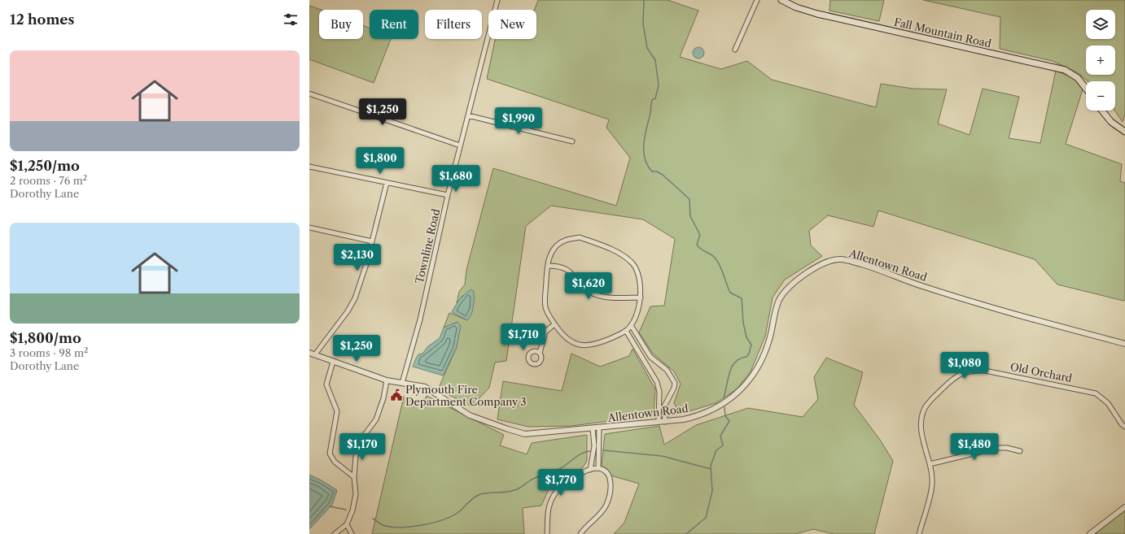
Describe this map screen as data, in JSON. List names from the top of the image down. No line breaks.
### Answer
{"streets":{"main road":["Fall Mountain Road"],"street":["Townline Road","Allentown Road","Old Orchard"]},"crossings":[["Townline Road","Allentown Road"]],"places":{"public building":["Plymouth Fire Department Company 3"]},"page":{"heading":"12 homes","map_buttons":["+","−"],"chip":["Buy","Rent","Filters","New"],"list":[{"name":"$1,250/mo","note":"2 rooms · 76 m² · Dorothy Lane"},{"name":"$1,800/mo","note":"3 rooms · 98 m² · Dorothy Lane"}],"price":["$1,250","$1,990","$1,800","$1,680","$2,130","$1,620","$1,710","$1,250","$1,080","$1,170","$1,480","$1,770"]}}
